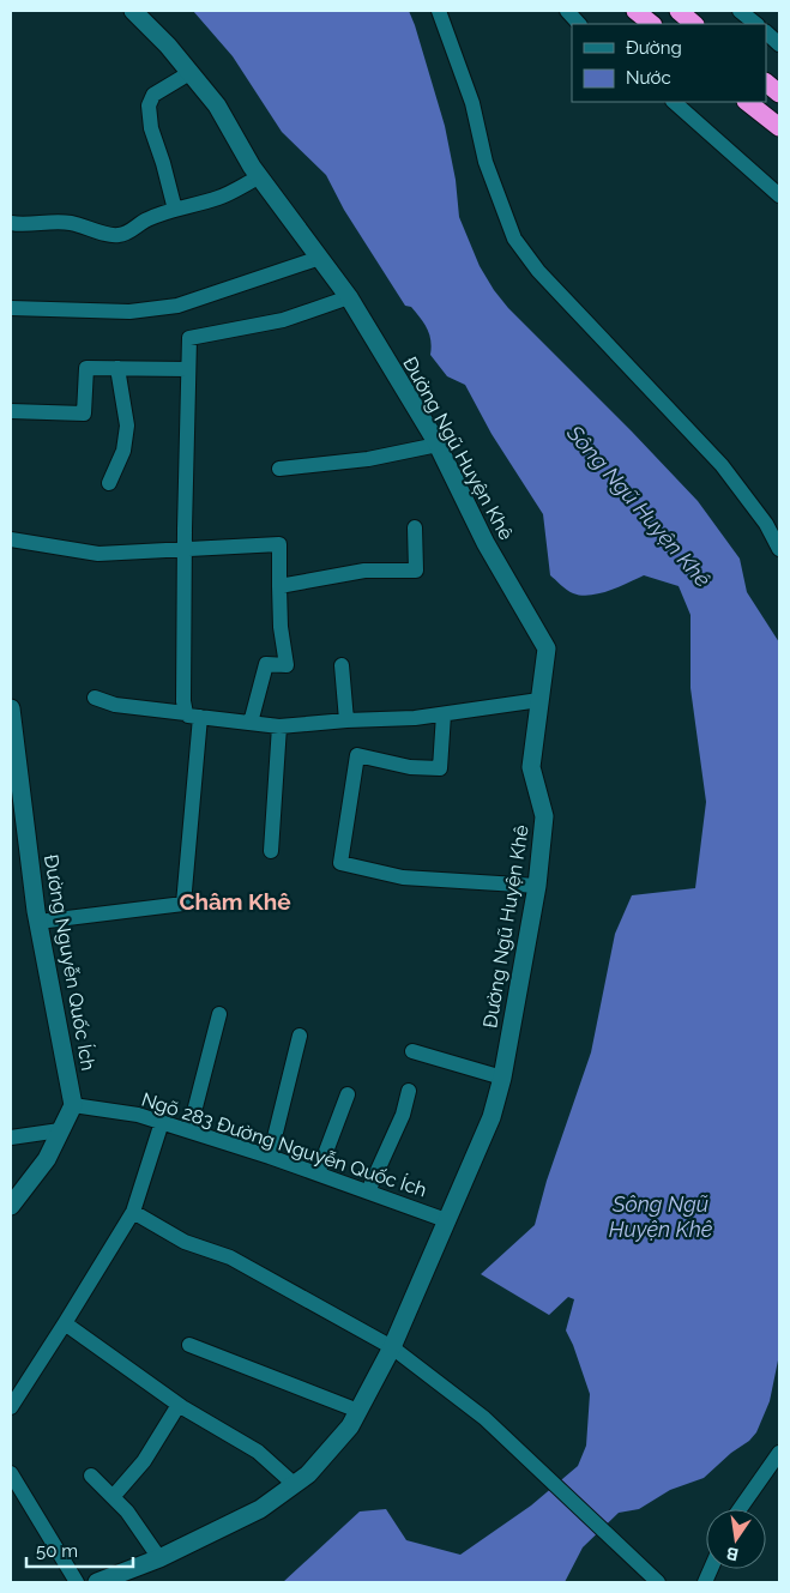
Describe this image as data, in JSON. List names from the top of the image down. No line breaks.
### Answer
{"streets":{"street":["Đường Ngũ Huyện Khê","Đường Nguyễn Quốc Ích","Ngõ 283 Đường Nguyễn Quốc Ích"]},"crossings":[["Đường Ngũ Huyện Khê","Ngõ 283 Đường Nguyễn Quốc Ích"],["Đường Nguyễn Quốc Ích","Ngõ 283 Đường Nguyễn Quốc Ích"]],"districts":["Châm Khê"],"water":["Sông Ngũ Huyện Khê"],"legend":["Đường","Nước"],"scale_bar":"50 m","north":"bottom"}
